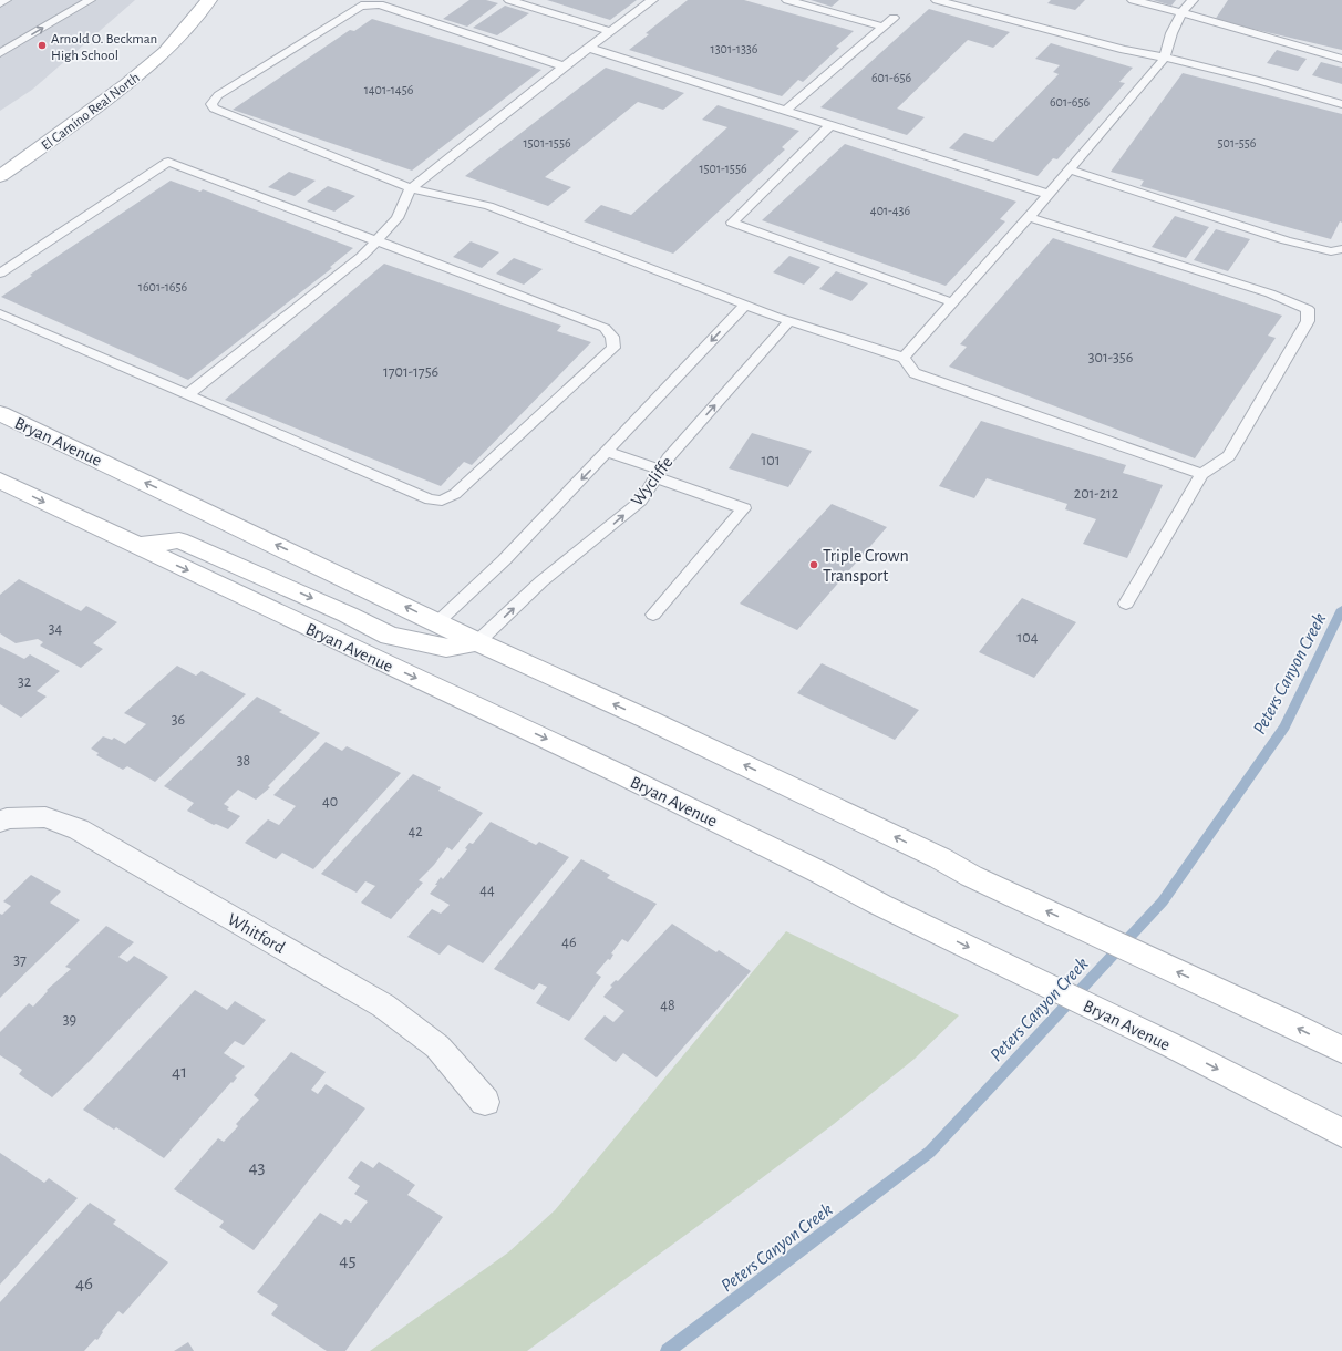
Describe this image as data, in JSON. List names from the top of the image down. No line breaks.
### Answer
{"streets":{"main road":["El Camino Real North","Bryan Avenue"],"street":["Whitford"],"lane":["Wycliffe"]},"crossings":[["Bryan Avenue","Wycliffe"]],"water":["Peters Canyon Creek"],"places":["Arnold O. Beckman High School","Triple Crown Transport"],"house_numbers":["1301-1336","601-656","1401-1456","601-656","1501-1556","501-556","1501-1556","401-436","1601-1656","301-356","1701-1756","101","201-212","34","104","32","36","38","40","42","44","46","37","48","39","41","43","45","46"]}
